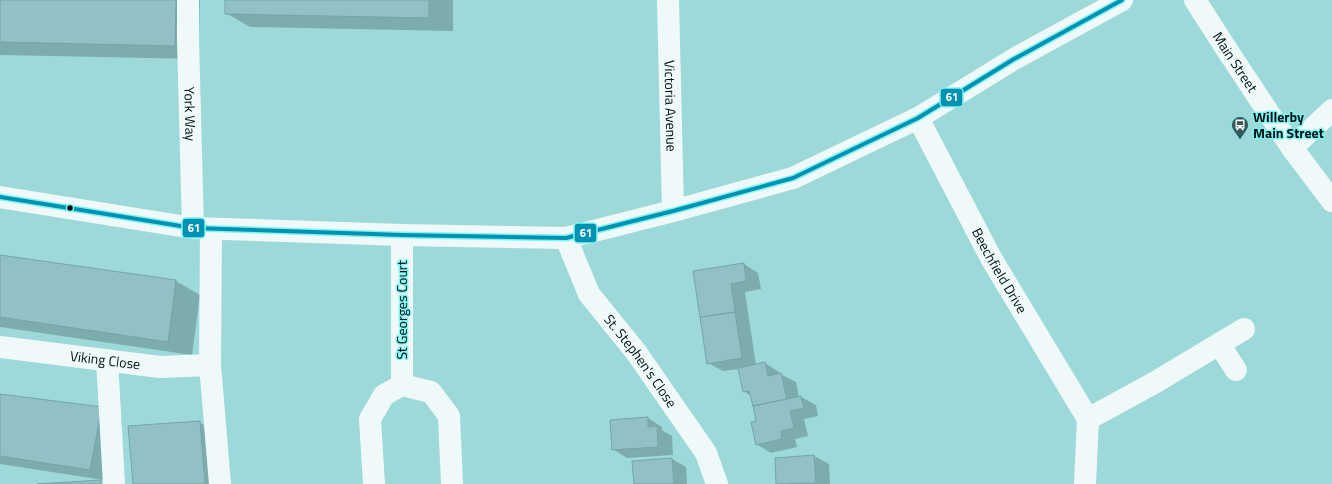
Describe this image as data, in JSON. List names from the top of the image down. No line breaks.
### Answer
{"streets":{"street":["Main Street","Victoria Avenue","York Way","Beechfield Drive","St Georges Court","Viking Close","St. Stephen's Close"]},"places":{"bus stop":["Willerby Main Street"]},"lines":["transit line 61"]}
